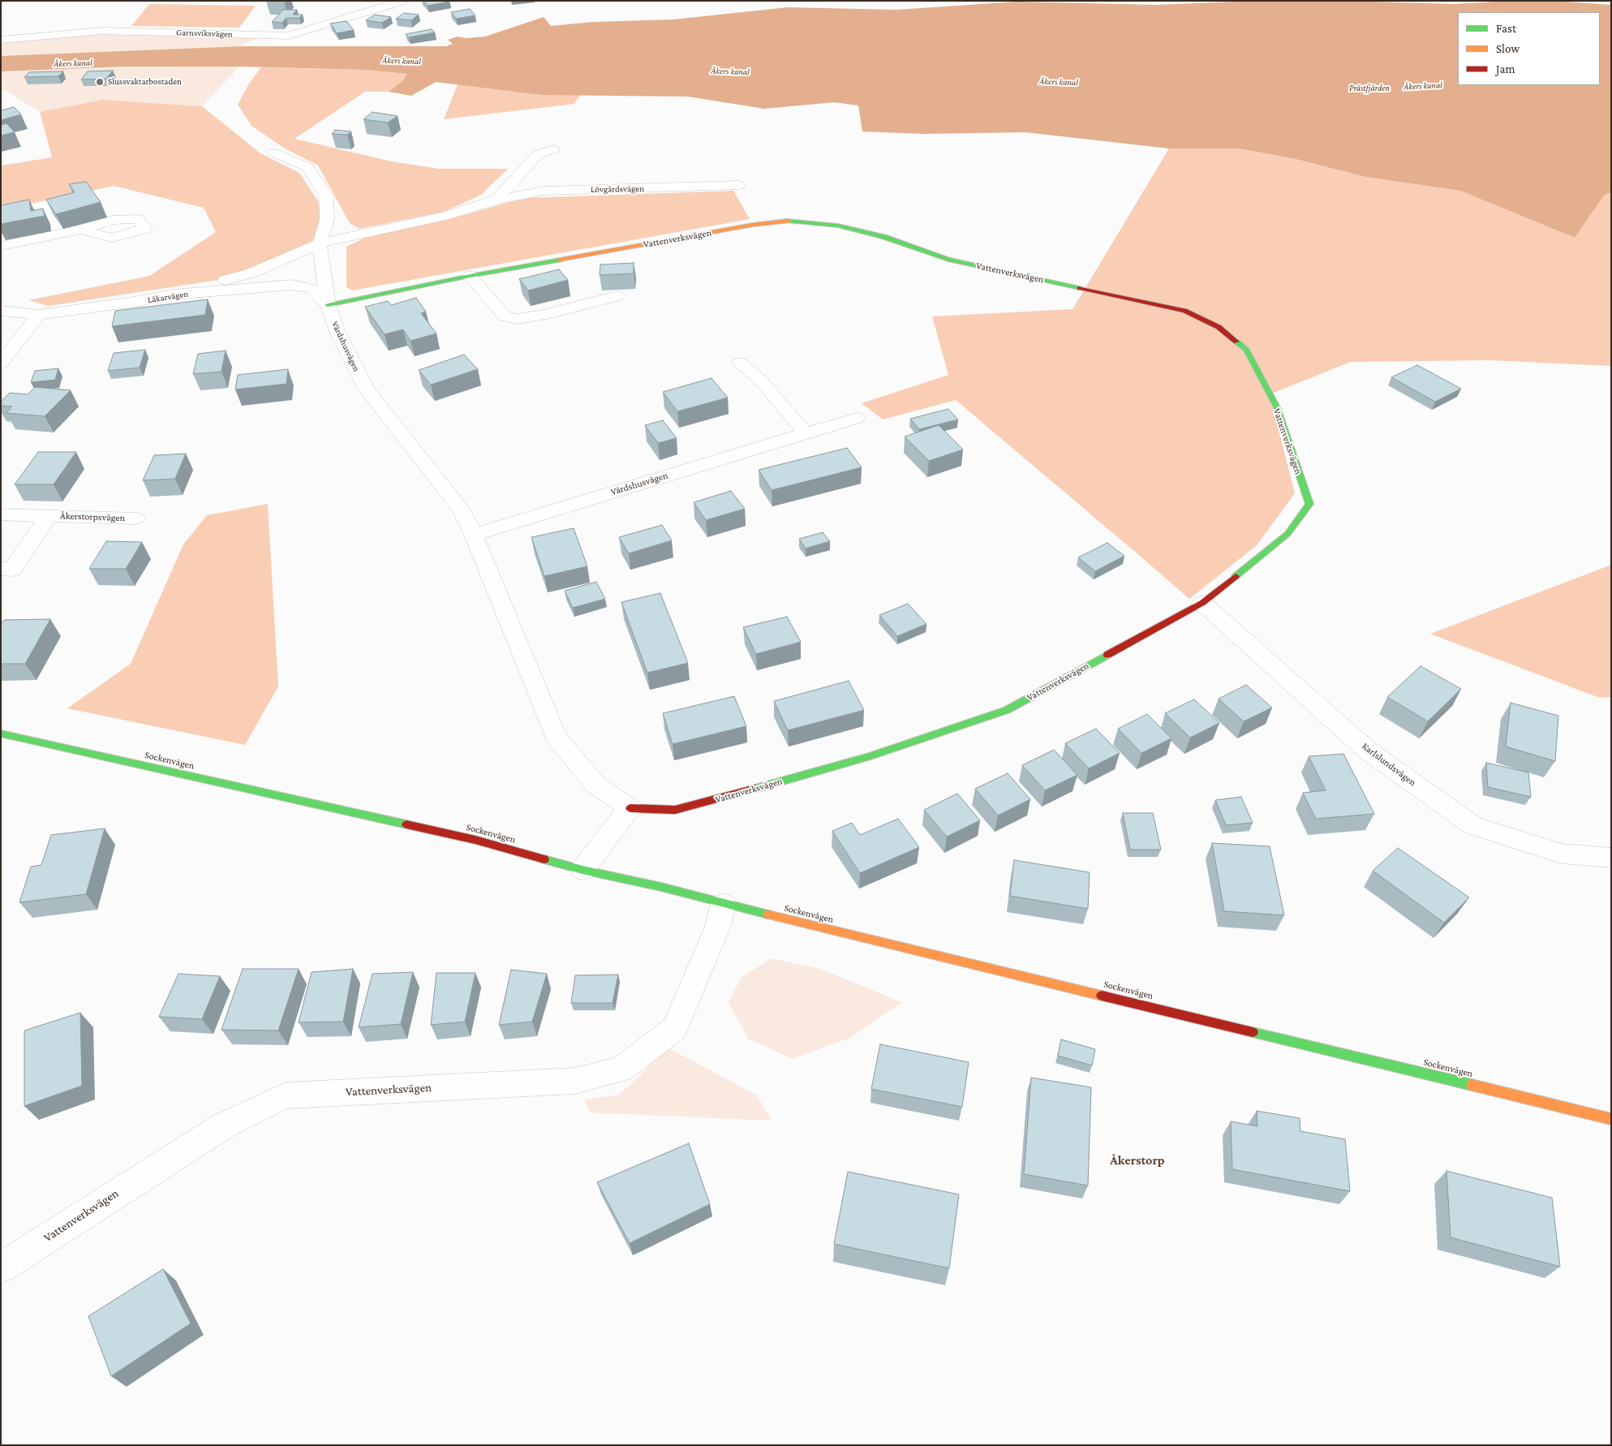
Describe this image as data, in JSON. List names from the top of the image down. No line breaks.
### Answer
{"streets":{"street":["Garnsviksvägen","Lövgårdsvägen","Vattenverksvägen","Läkarvägen","Värdshusvägen","Åkerstorpsvägen","Sockenvägen","Karlslundsvägen"]},"crossings":[["Lövgårdsvägen","Värdshusvägen"],["Vattenverksvägen","Läkarvägen"],["Vattenverksvägen","Värdshusvägen"],["Vattenverksvägen","Sockenvägen"],["Vattenverksvägen","Karlslundsvägen"],["Läkarvägen","Värdshusvägen"]],"districts":["Åkerstorp"],"water":["Åkers kanal","Prästfjärden"],"places":["Slussvaktarbostaden"],"legend":["Fast","Slow","Jam"]}
